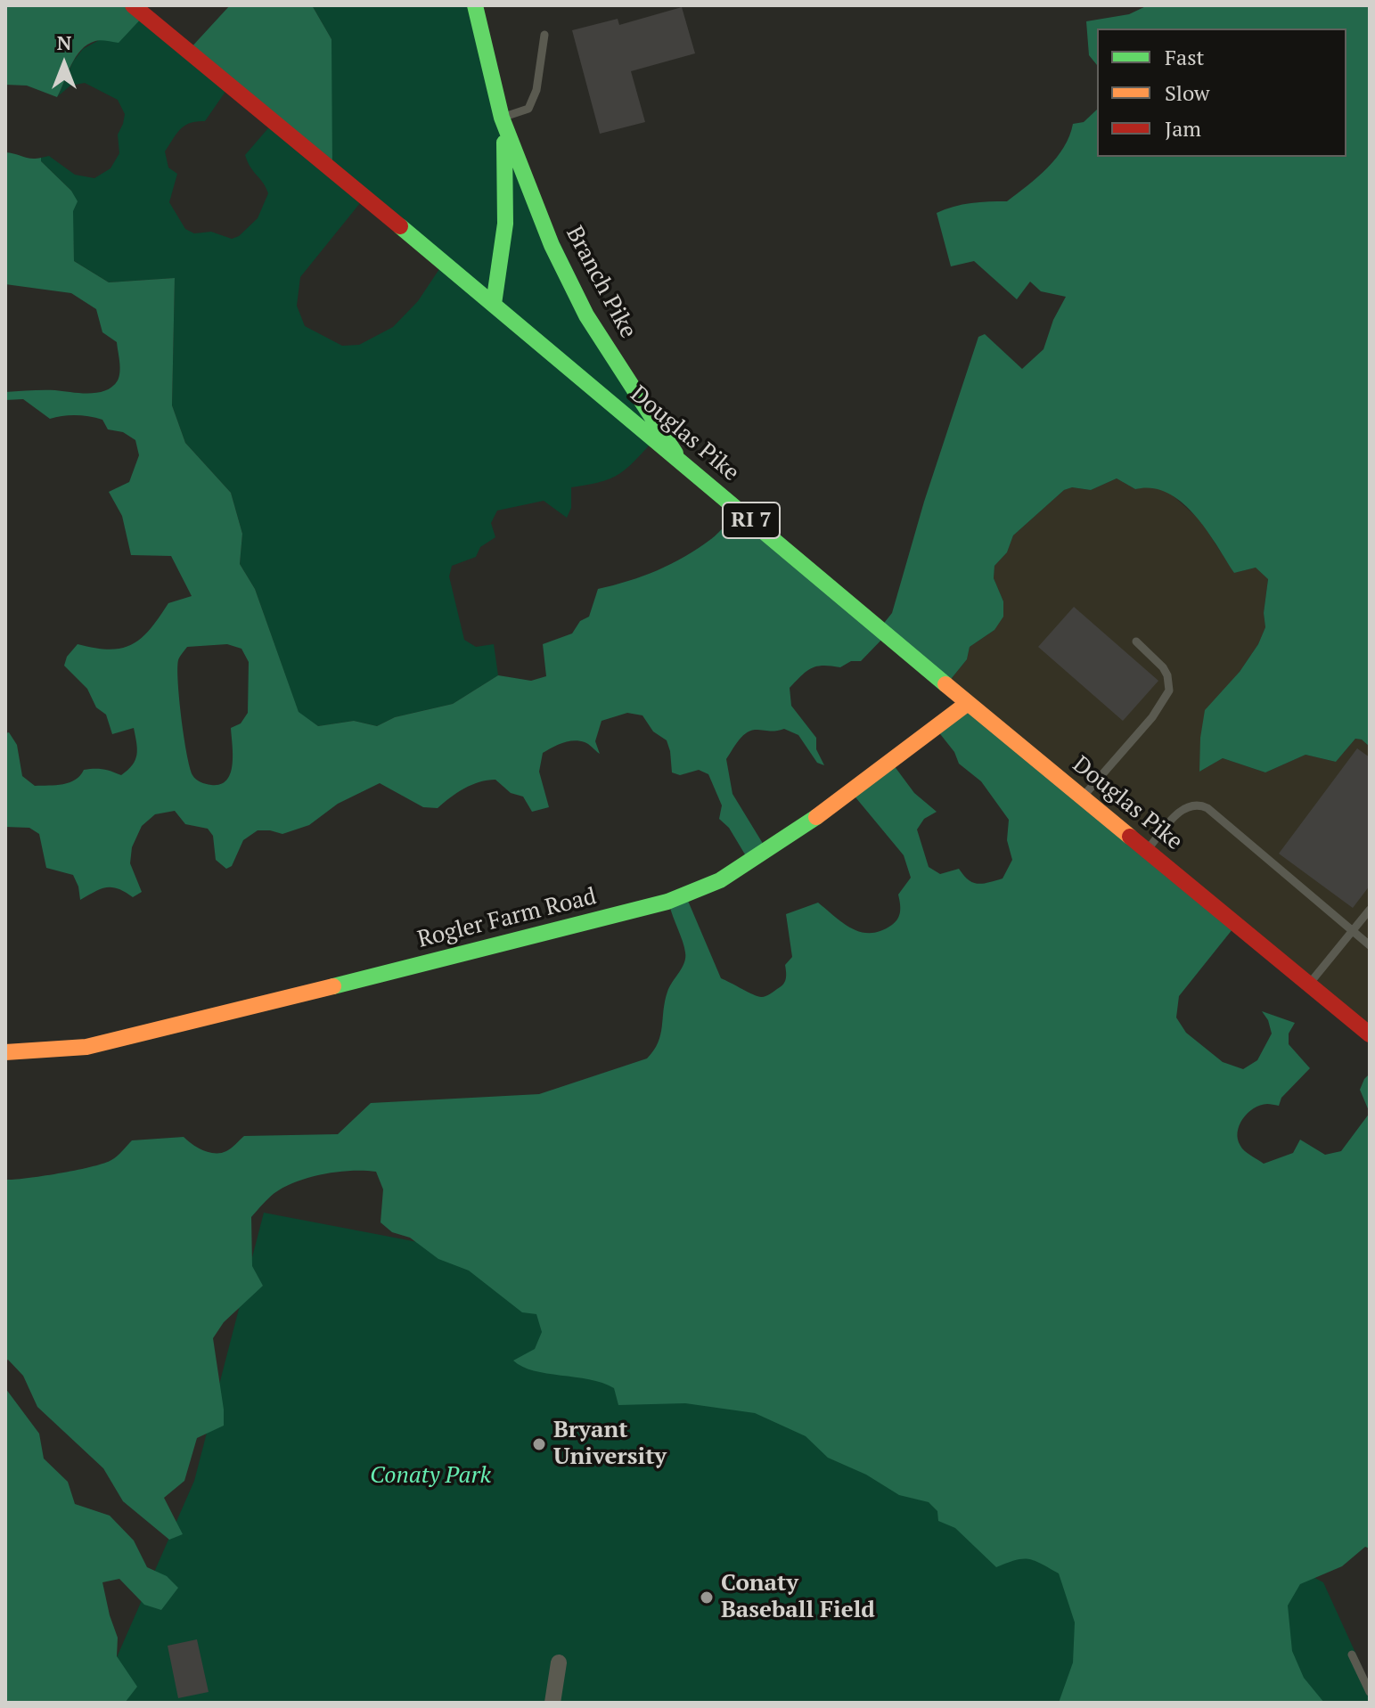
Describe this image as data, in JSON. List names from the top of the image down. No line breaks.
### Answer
{"streets":{"main road":["Branch Pike","Douglas Pike","RI 7","Rogler Farm Road"]},"crossings":[["Branch Pike","Douglas Pike"],["Douglas Pike","Rogler Farm Road"]],"parks":["Conaty Park"],"places":["Bryant University","Conaty Baseball Field"],"legend":["Fast","Slow","Jam"],"north":"top"}
